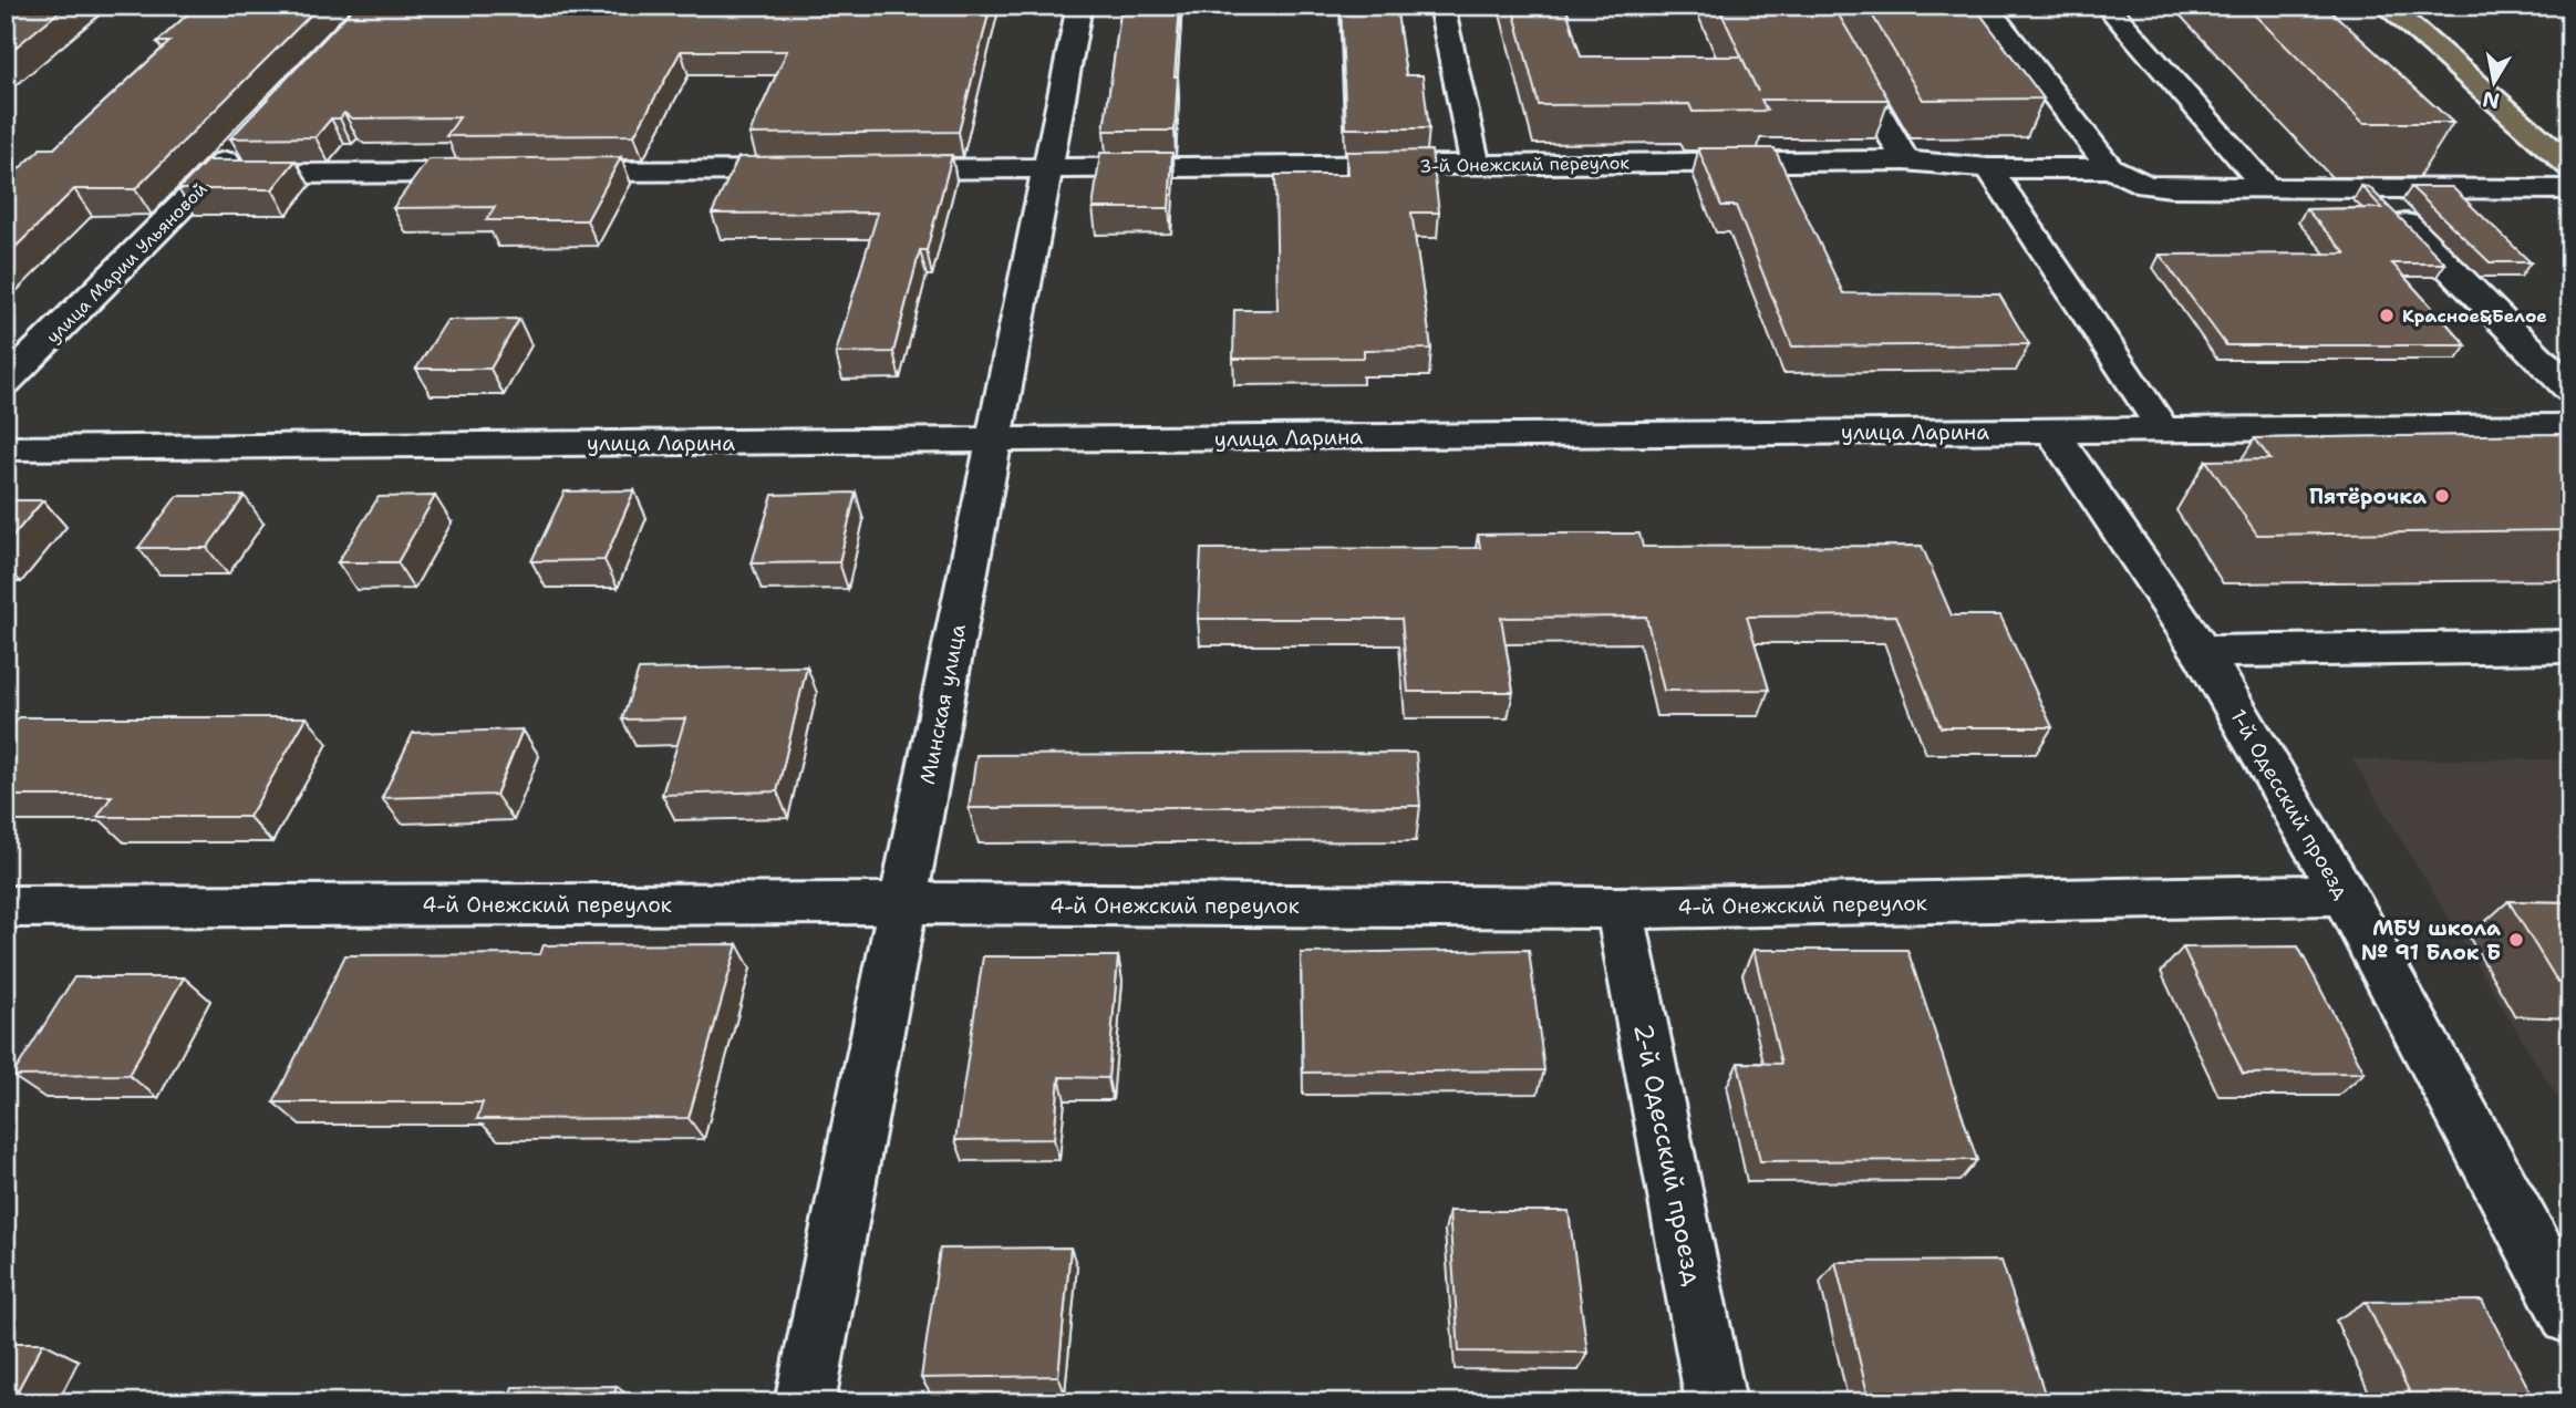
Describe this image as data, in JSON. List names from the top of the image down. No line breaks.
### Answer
{"streets":{"street":["3-й Онежский переулок","улица Марии Ульяновой","улица Ларина","Минская улица","1-й Одесский проезд","4-й Онежский переулок","2-й Одесский проезд"]},"crossings":[["3-й Онежский переулок","Минская улица"],["улица Ларина","Минская улица"],["улица Ларина","1-й Одесский проезд"],["Минская улица","4-й Онежский переулок"],["1-й Одесский проезд","4-й Онежский переулок"],["4-й Онежский переулок","2-й Одесский проезд"]],"places":["Красное&Белое","Пятёрочка","МБУ школа № 91 Блок Б"],"north":"bottom"}
